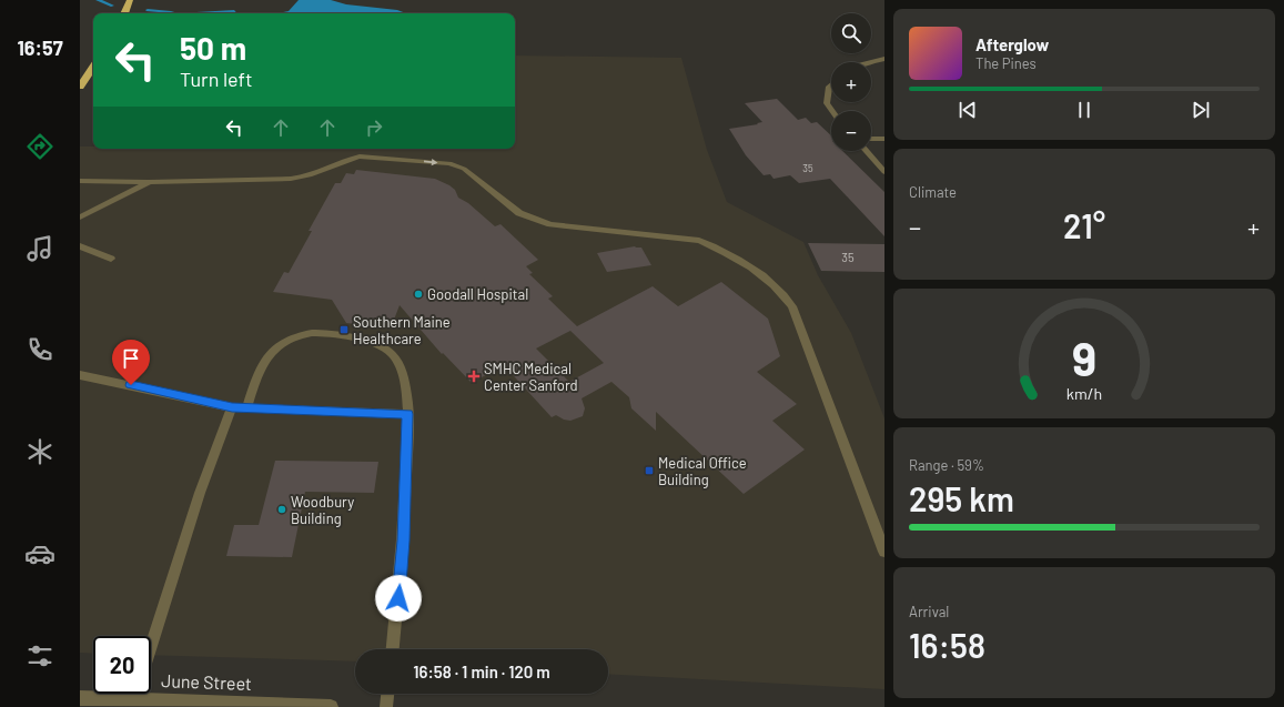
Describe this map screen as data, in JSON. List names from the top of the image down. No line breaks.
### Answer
{"streets":{"street":["June Street"]},"places":{"other":["Goodall Hospital","Woodbury Building"],"transit":["Southern Maine Healthcare","Medical Office Building"],"health":["SMHC Medical Center Sanford"]},"house_numbers":["35","35"],"page":{"tabs":"16:57","map_buttons":["+","−"],"turn":["50 m","Turn left"],"song":["Afterglow","The Pines"],"tile":["Climate",["Range · 59%","295 km"],["Arrival","16:58"]],"heat":["−","21°","+"],"limit":"20","trip":"16:58 · 1 min · 120 m","gauge":["9","km/h"]}}
